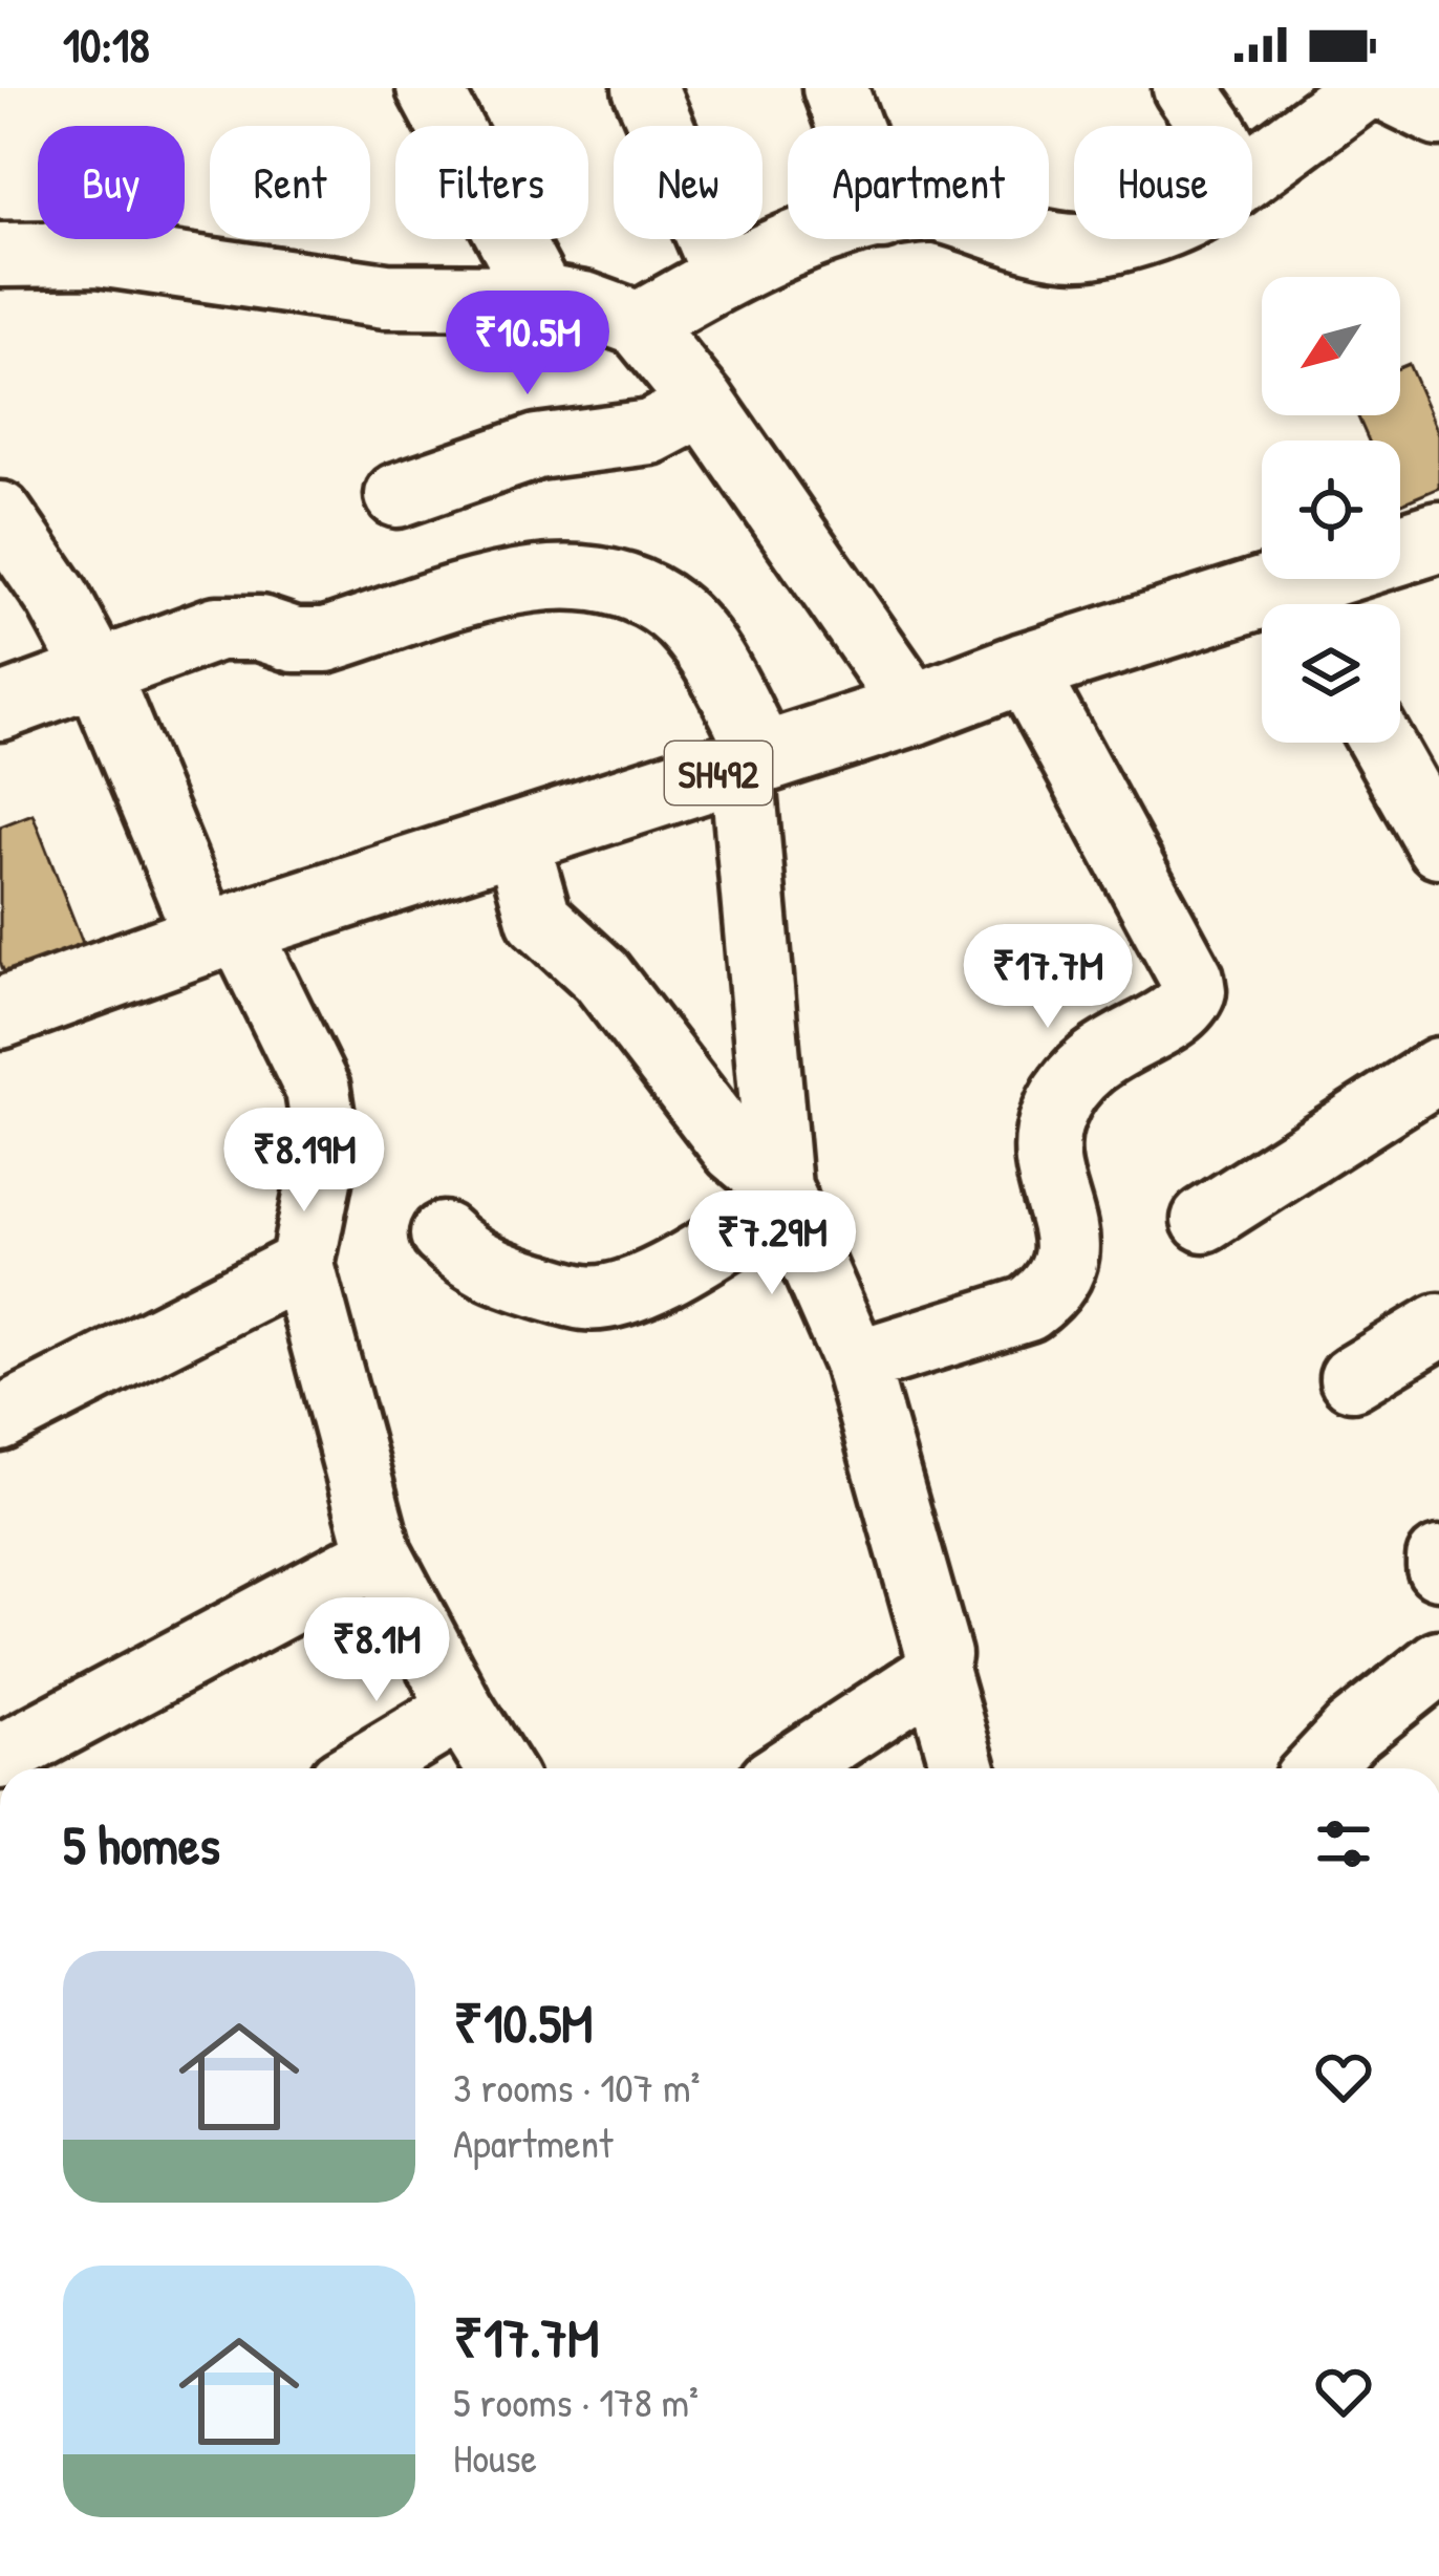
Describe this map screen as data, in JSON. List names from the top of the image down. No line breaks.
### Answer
{"streets":{"main road":["SH492"]},"north":"bottom left","page":{"status":"10:18","chip":["Buy","Rent","Filters","New","Apartment","House"],"price":["₹10.5M","₹17.7M","₹8.19M","₹7.29M","₹8.1M"],"heading":"5 homes","list":[{"name":"₹10.5M","note":"3 rooms · 107 m² · Apartment"},{"name":"₹17.7M","note":"5 rooms · 178 m² · House"}]}}
